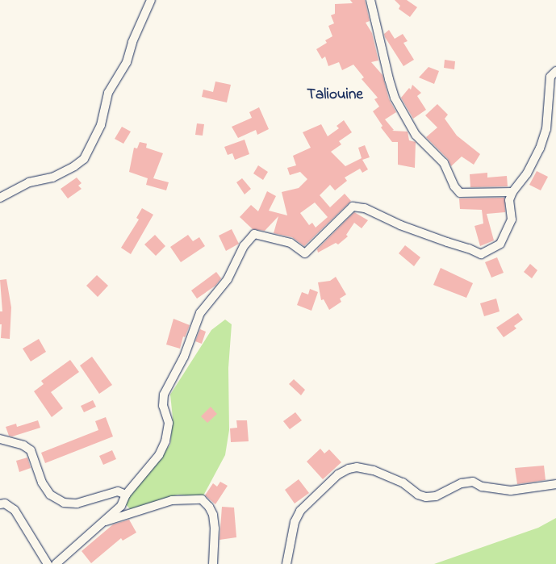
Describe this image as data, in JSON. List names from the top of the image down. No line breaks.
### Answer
{"districts":["Taliouine"]}
